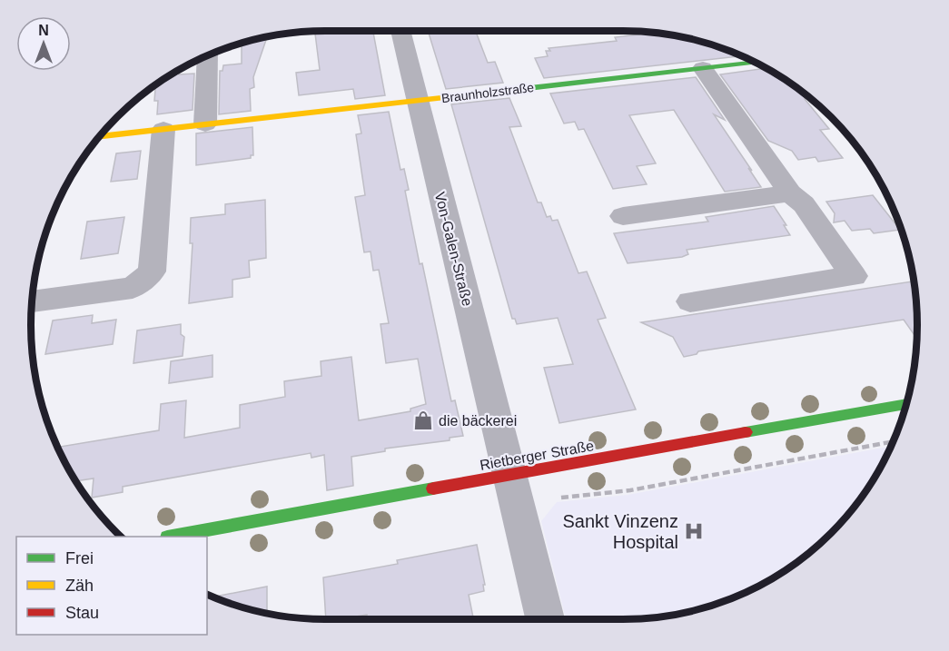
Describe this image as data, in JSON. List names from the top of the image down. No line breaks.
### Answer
{"streets":{"street":["Braunholzstraße","Von-Galen-Straße","Rietberger Straße"]},"crossings":[["Braunholzstraße","Von-Galen-Straße"],["Von-Galen-Straße","Rietberger Straße"]],"places":{"shop":["die bäckerei"],"hospital":["Sankt Vinzenz Hospital"]},"legend":["Frei","Zäh","Stau"],"north":"top"}
